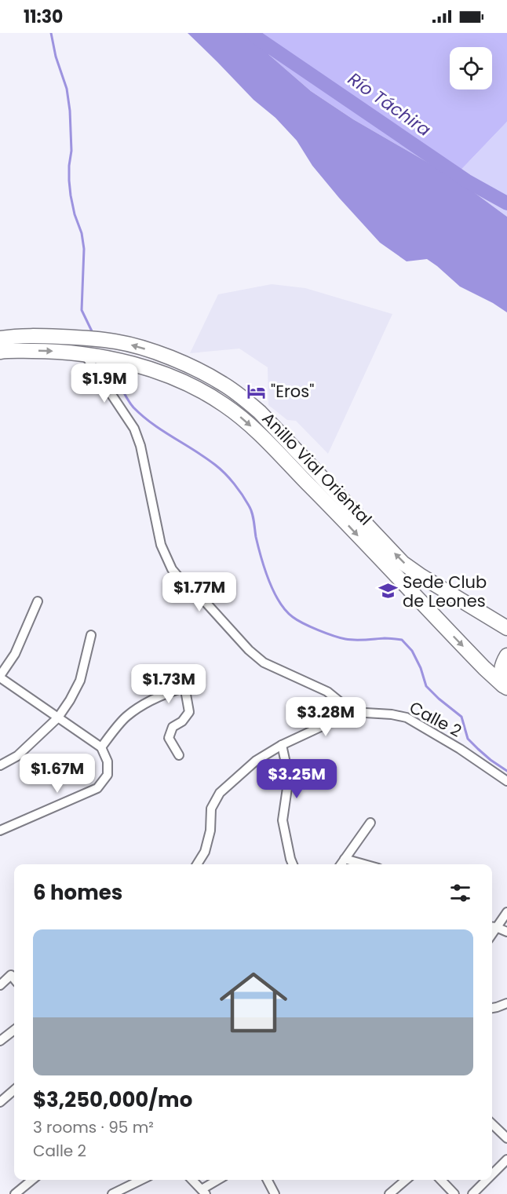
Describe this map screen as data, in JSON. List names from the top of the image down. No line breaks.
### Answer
{"streets":{"highway":["Anillo Vial Oriental"],"street":["Calle 2"]},"water":["Río Táchira"],"places":{"hotel":["\"Eros\""],"school or university":["Sede Club de Leones"]},"page":{"status":"11:30","price":["$1.9M","$1.77M","$1.73M","$3.28M","$1.67M","$3.25M"],"heading":"6 homes","list":[{"name":"$3,250,000/mo","note":"3 rooms · 95 m² · Calle 2"}]}}
